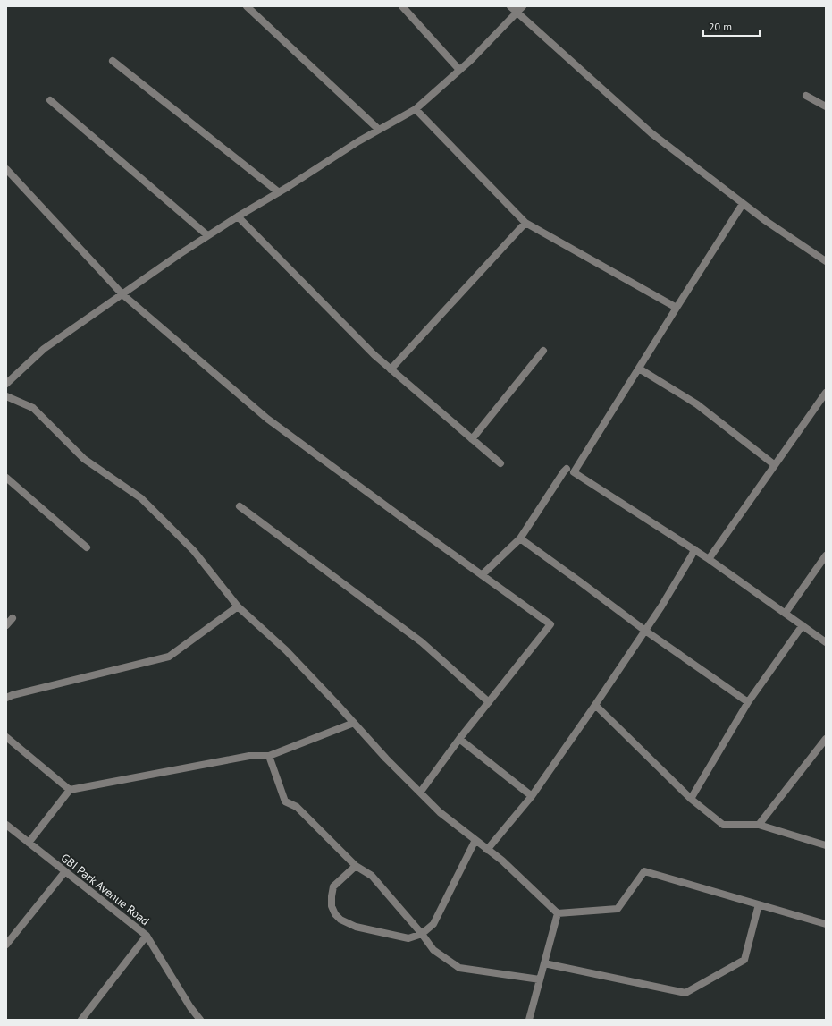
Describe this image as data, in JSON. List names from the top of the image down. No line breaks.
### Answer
{"streets":{"street":["GBI Park Avenue Road"]},"scale_bar":"20 m"}
